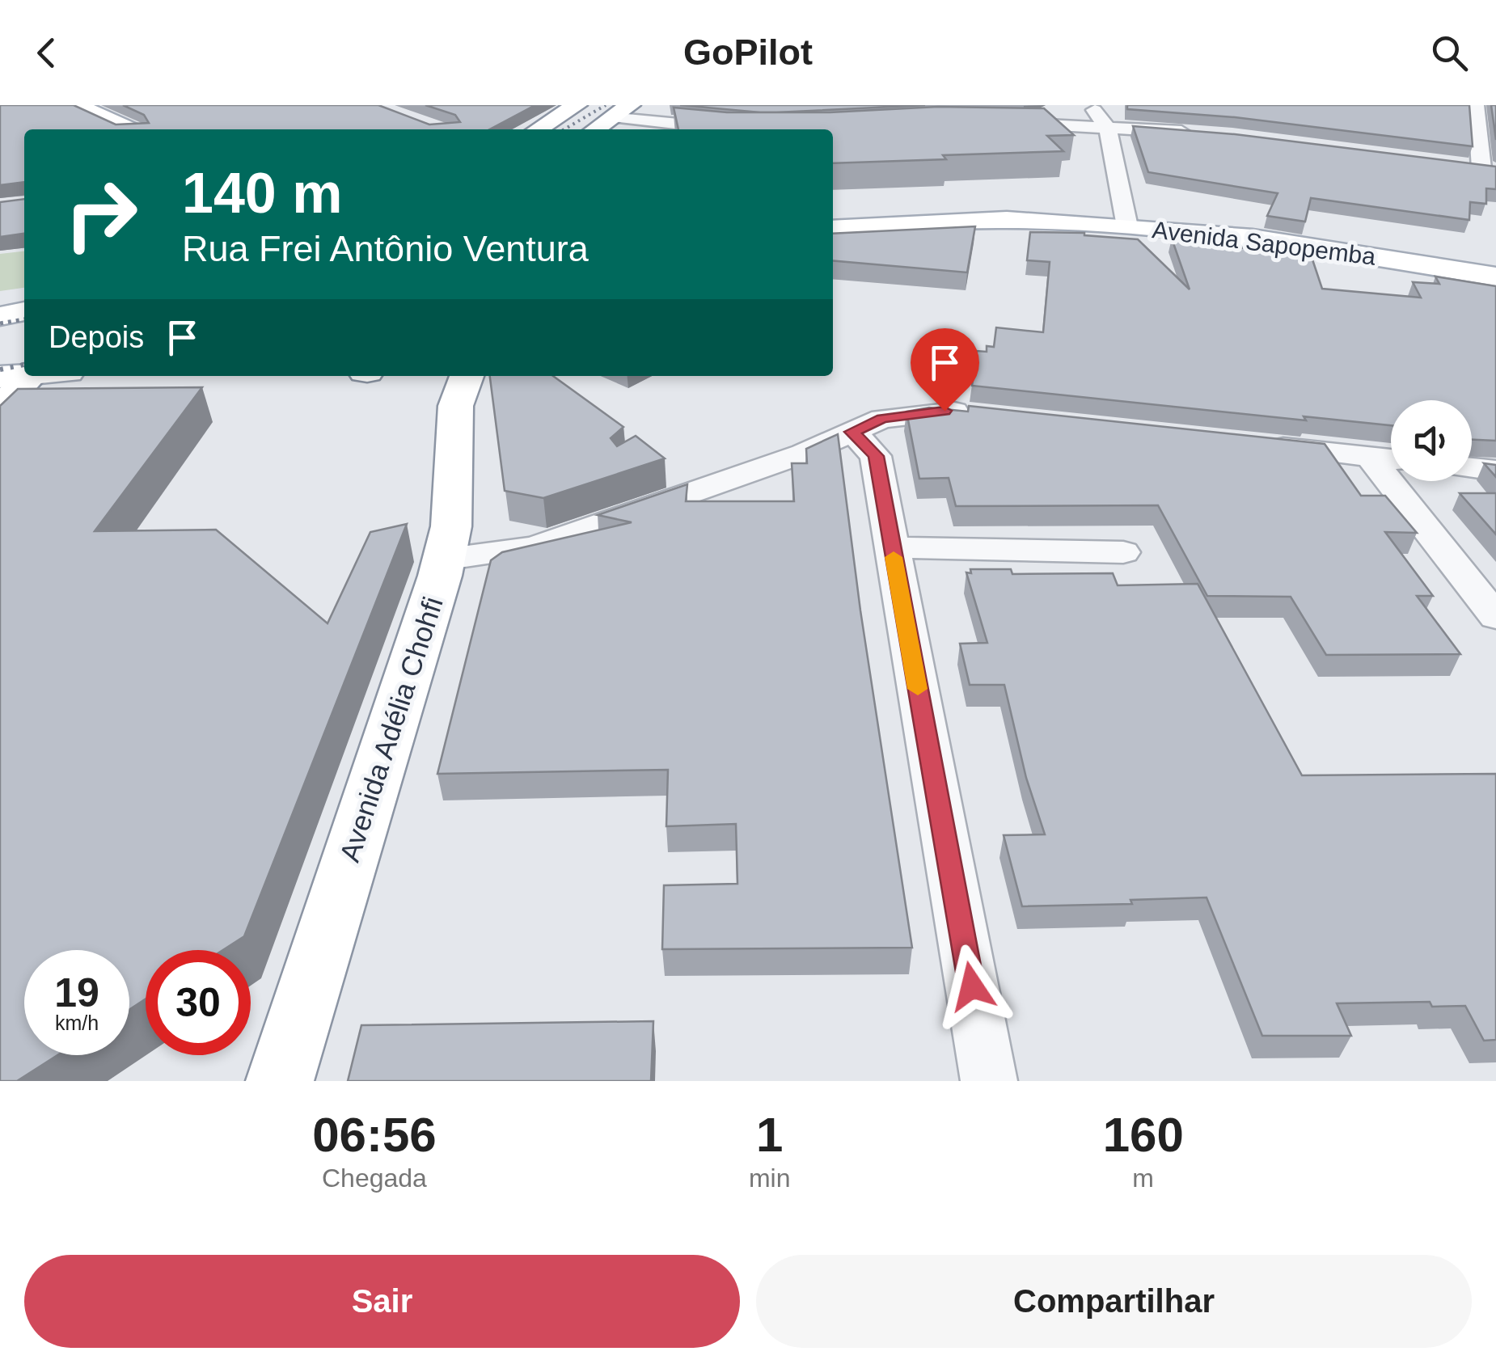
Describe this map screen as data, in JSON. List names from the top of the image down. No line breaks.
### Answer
{"streets":{"main road":["Avenida Sapopemba","Avenida Adélia Chohfi"]},"page":{"header":"GoPilot","turn":["140 m","Rua Frei Antônio Ventura"],"then":"Depois","speed":"19 km/h","limit":"30","eta":["06:56","Chegada","1","min","160","m"],"buttons":["Sair","Compartilhar"]}}
